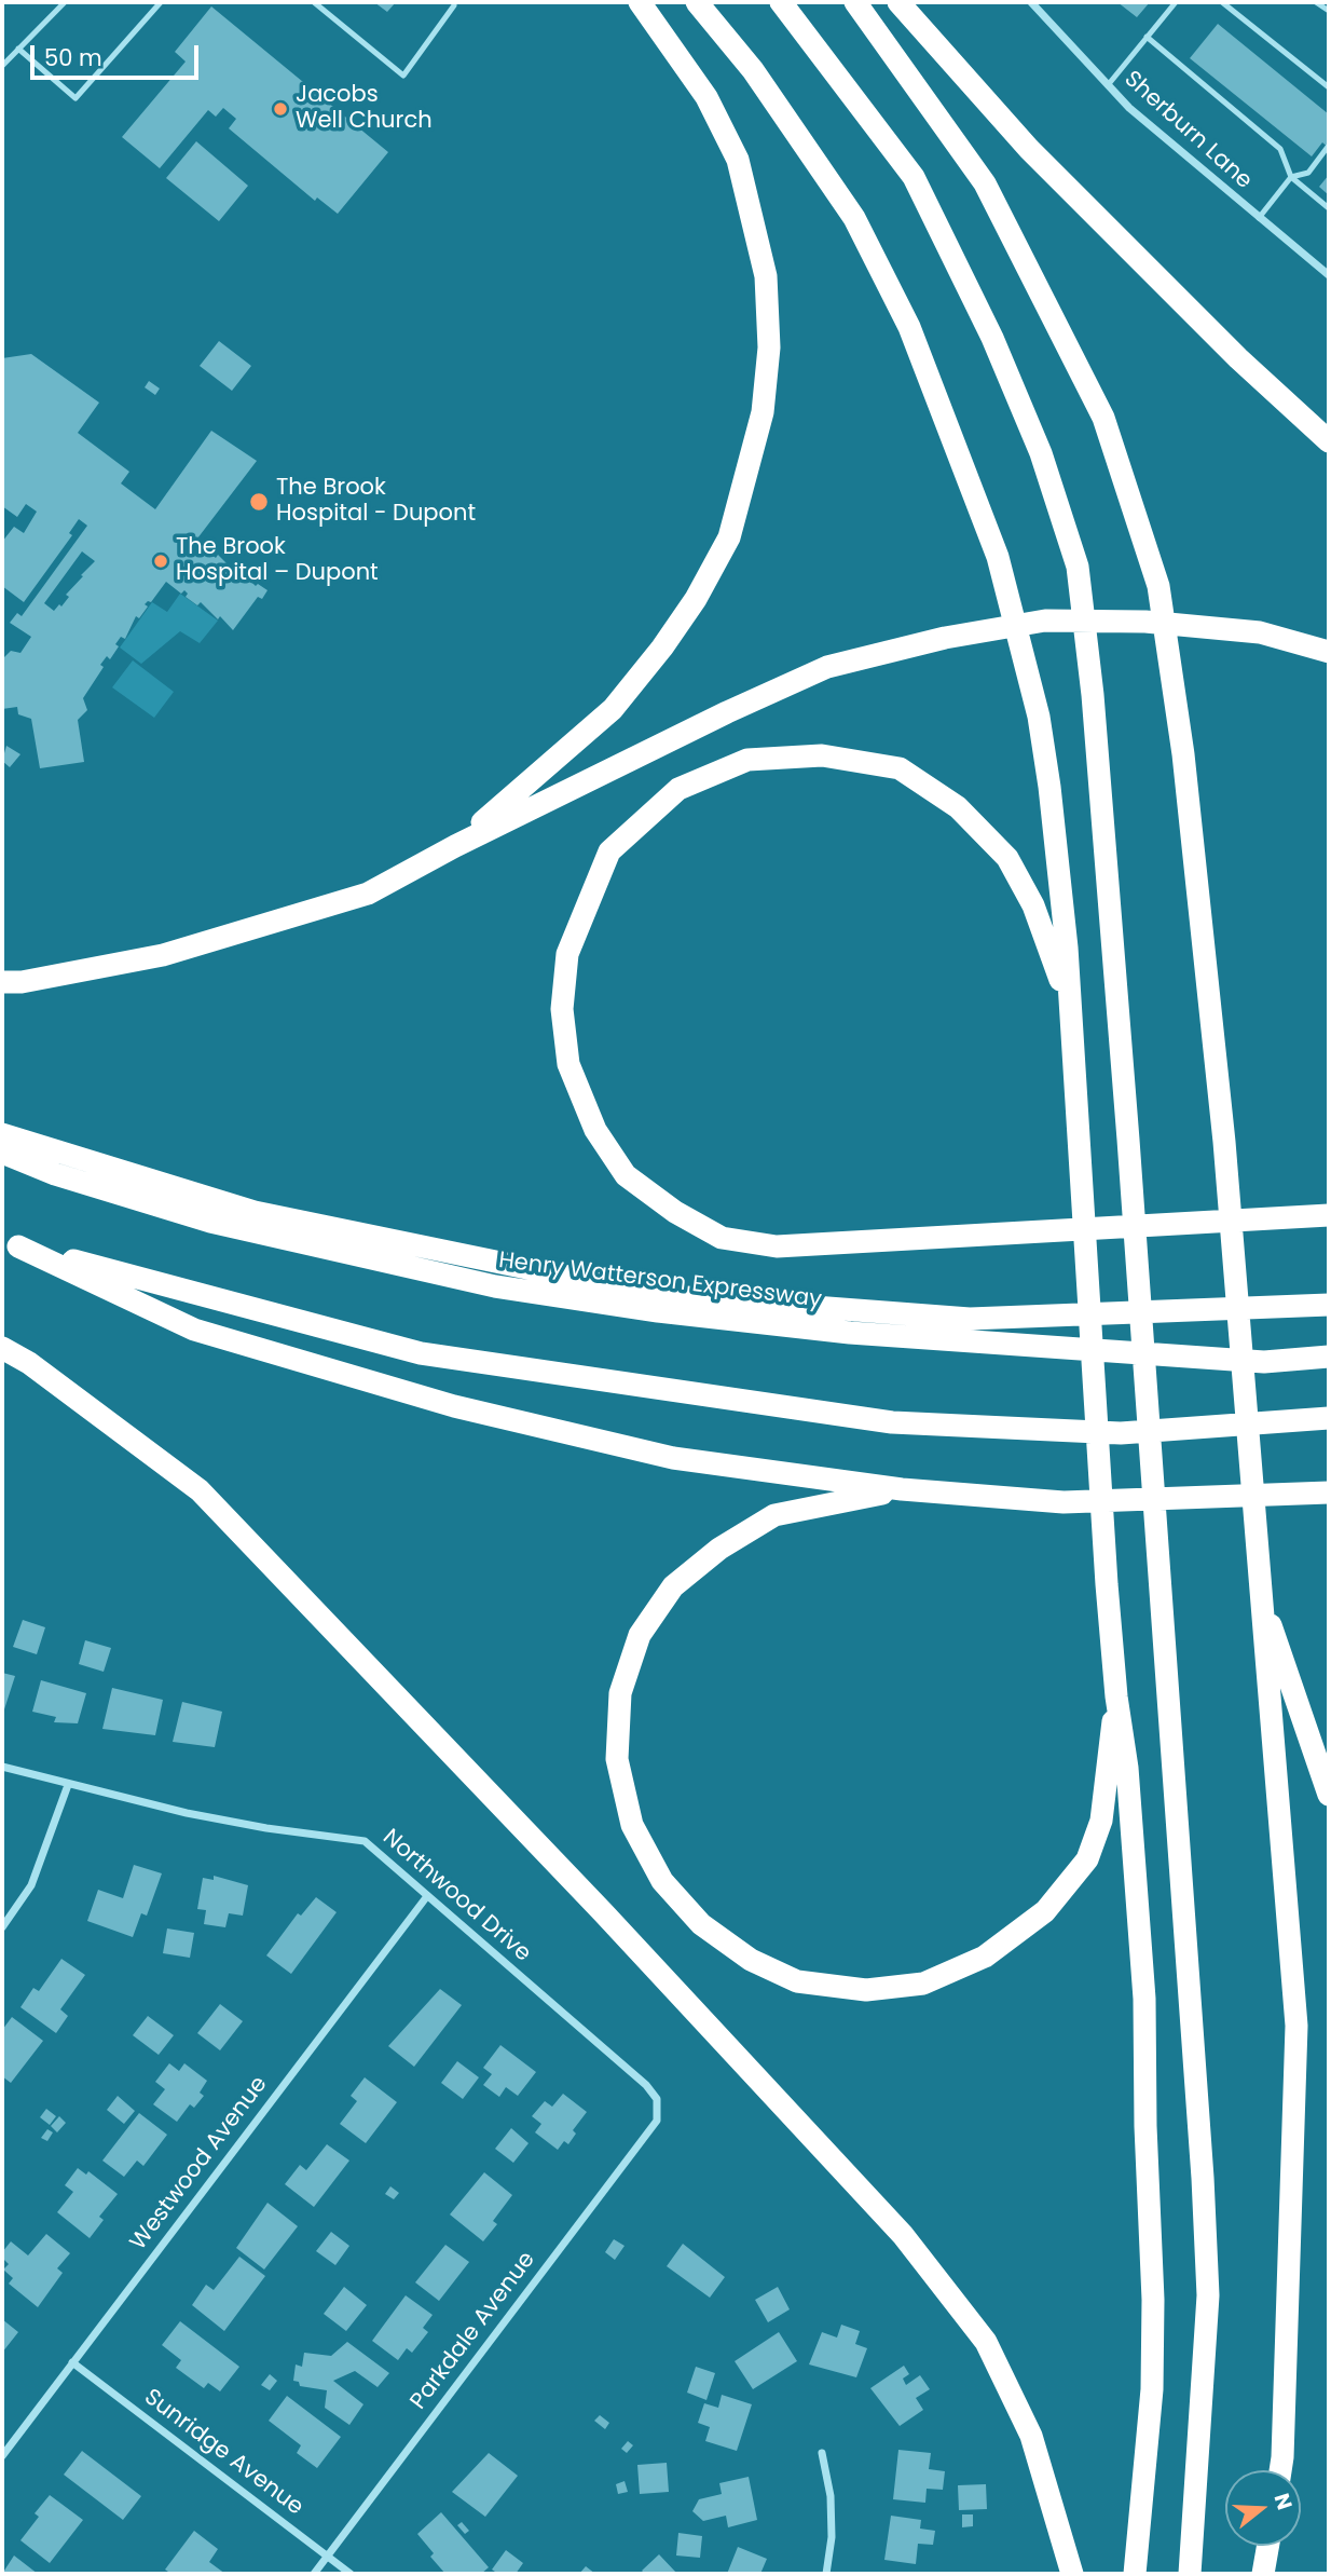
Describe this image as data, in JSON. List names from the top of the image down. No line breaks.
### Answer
{"streets":{"highway":["Henry Watterson Expressway"],"street":["Sherburn Lane","Northwood Drive","Westwood Avenue","Parkdale Avenue","Sunridge Avenue"]},"crossings":[["Northwood Drive","Westwood Avenue"],["Northwood Drive","Parkdale Avenue"],["Westwood Avenue","Sunridge Avenue"],["Parkdale Avenue","Sunridge Avenue"]],"places":["Jacobs Well Church","The Brook Hospital - Dupont","The Brook Hospital – Dupont"],"scale_bar":"50 m","north":"right"}
